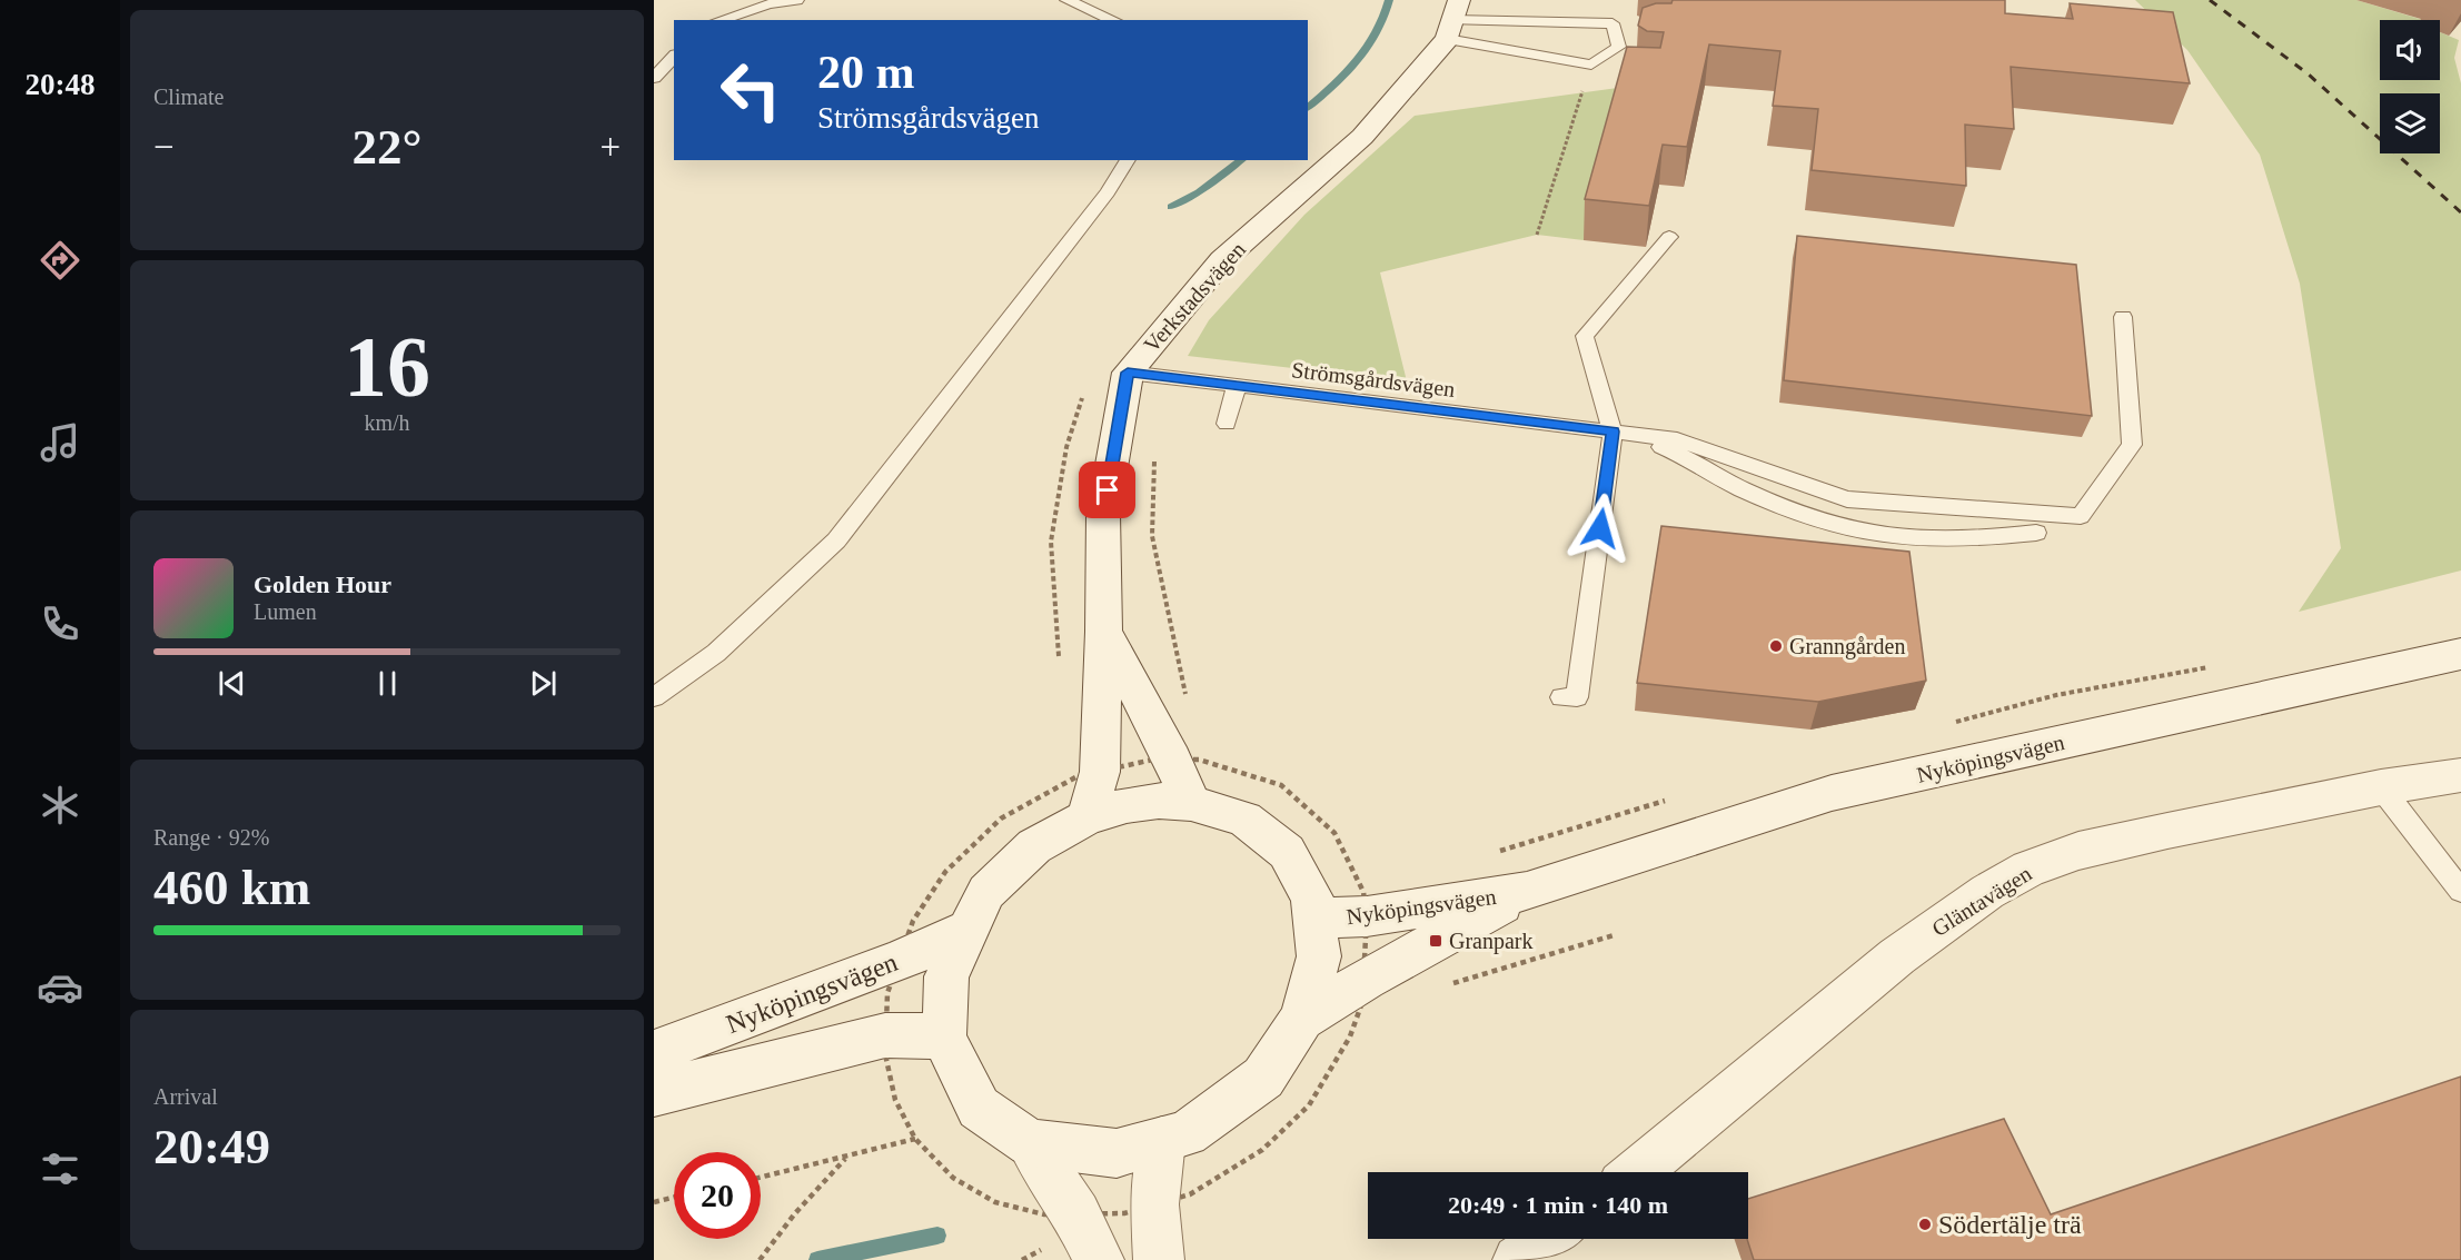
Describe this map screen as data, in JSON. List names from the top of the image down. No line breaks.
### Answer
{"streets":{"main road":["Verkstadsvägen","Nyköpingsvägen","Gläntavägen"],"lane":["Strömsgårdsvägen"]},"crossings":[["Verkstadsvägen","Strömsgårdsvägen"]],"places":{"other":["Granngården","Södertälje trä"],"transit":["Granpark"]},"page":{"tabs":"20:48","tile":["Climate",["16","km/h"],["Range · 92%","460 km"],["Arrival","20:49"]],"turn":["20 m","Strömsgårdsvägen"],"heat":["−","22°","+"],"song":["Golden Hour","Lumen"],"limit":"20","trip":"20:49 · 1 min · 140 m"}}
